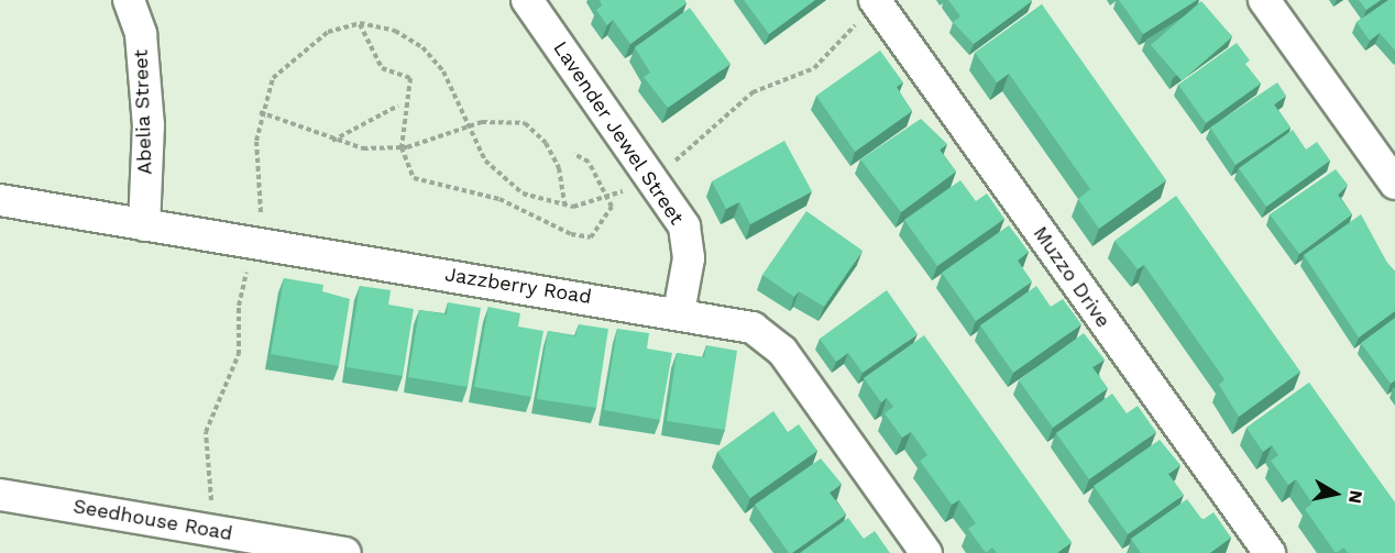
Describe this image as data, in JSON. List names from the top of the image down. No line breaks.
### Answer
{"streets":{"street":["Abelia Street","Lavender Jewel Street","Muzzo Drive","Jazzberry Road","Seedhouse Road"]},"crossings":[["Abelia Street","Jazzberry Road"],["Lavender Jewel Street","Jazzberry Road"]],"north":"right"}
